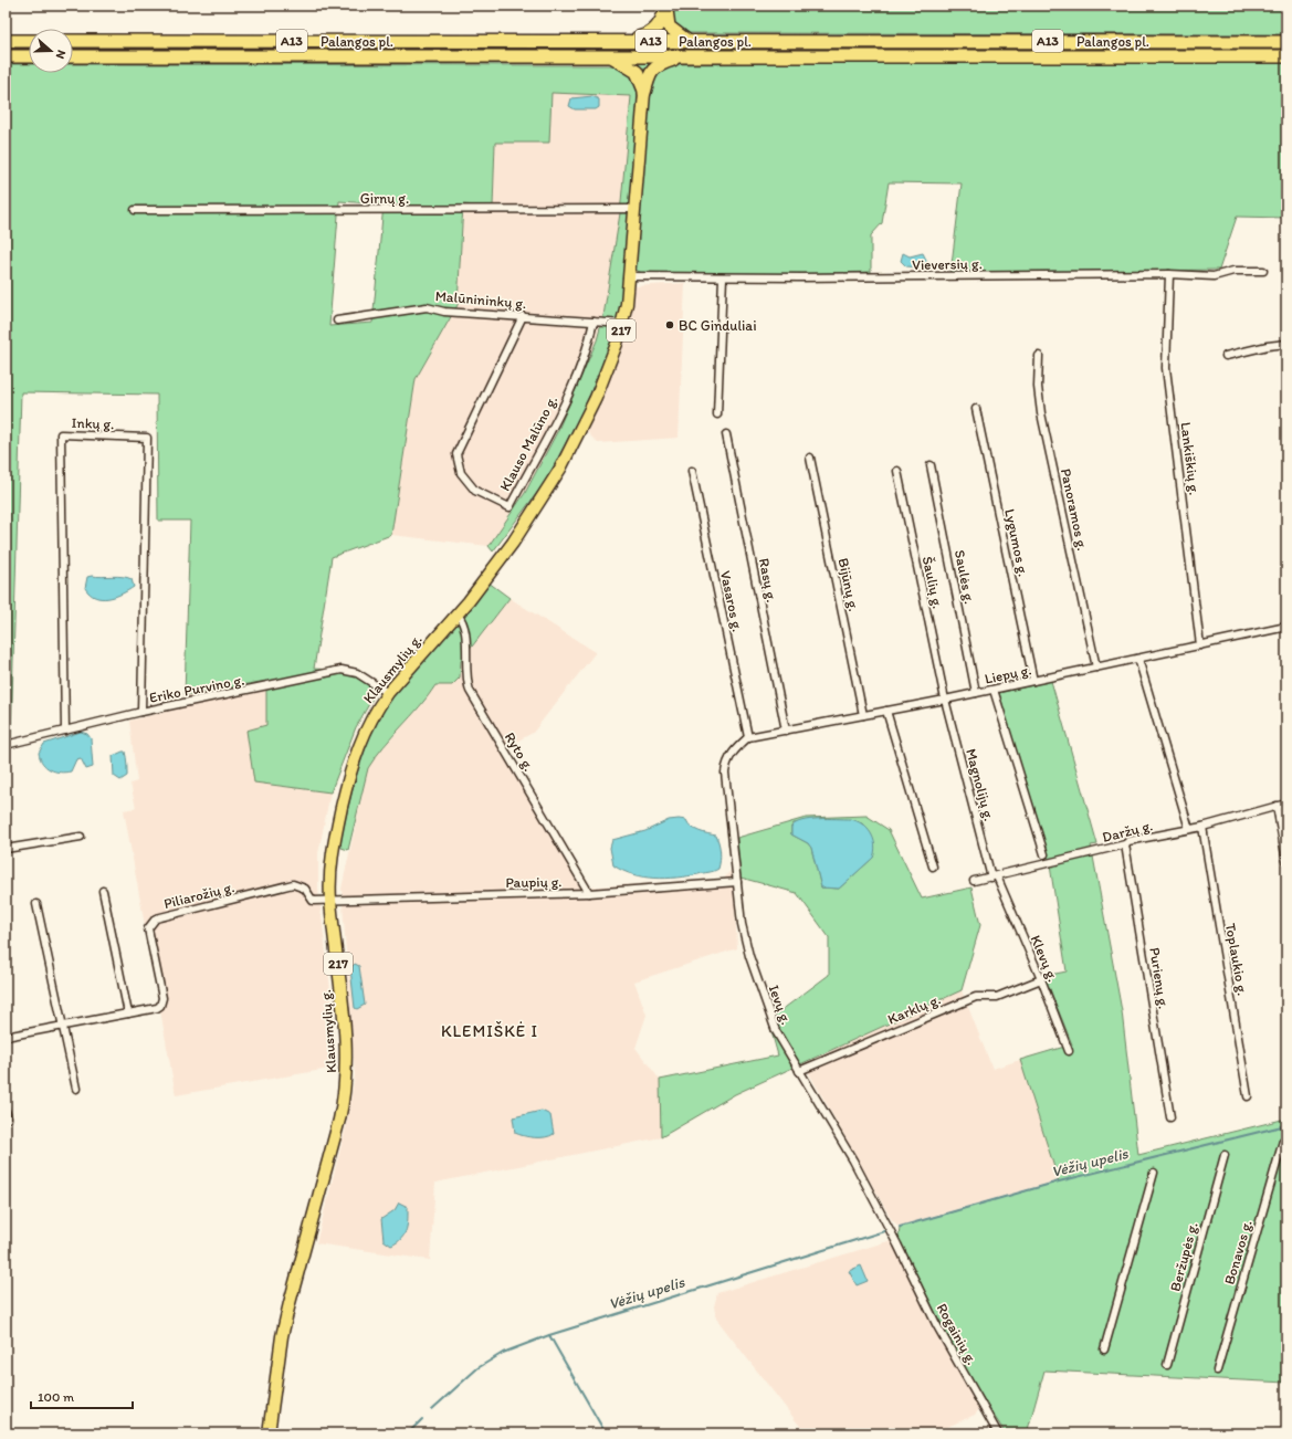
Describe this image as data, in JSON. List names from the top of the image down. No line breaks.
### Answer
{"streets":{"highway":["A13","Palangos pl."],"main road":["217","Klausmylių g."],"street":["Girnų g.","Vieversių g.","Malūnininkų g.","Inkų g.","Klauso Malūno g.","Lankiškių g.","Panoramos g.","Lygumos g.","Saulės g.","Rasų g.","Šaulių g.","Bijūnų g.","Vasaros g.","Liepų g.","Eriko Purvino g.","Ryto g.","Magnolijų g.","Daržų g.","Paupių g.","Piliarožių g.","Klevų g.","Toplaukio g.","Purienų g.","Ievų g.","Karklų g.","Bonavos g.","Beržupės g.","Rogainių g."]},"crossings":[["Girnų g.","217"],["Vieversių g.","217"],["Vieversių g.","Lankiškių g."],["Malūnininkų g.","217"],["Malūnininkų g.","Klauso Malūno g."],["Malūnininkų g.","Klausmylių g."],["217","Klausmylių g."],["Inkų g.","Eriko Purvino g."],["Lankiškių g.","Liepų g."],["Panoramos g.","Liepų g."],["Lygumos g.","Liepų g."],["Saulės g.","Liepų g."],["Rasų g.","Liepų g."],["Šaulių g.","Liepų g."],["Šaulių g.","Magnolijų g."],["Bijūnų g.","Liepų g."],["Vasaros g.","Liepų g."],["Vasaros g.","Ievų g."],["Klausmylių g.","Eriko Purvino g."],["Klausmylių g.","Ryto g."],["Klausmylių g.","Paupių g."],["Klausmylių g.","Piliarožių g."],["Liepų g.","Magnolijų g."],["Liepų g.","Ievų g."],["Ryto g.","Paupių g."],["Magnolijų g.","Daržų g."],["Magnolijų g.","Klevų g."],["Daržų g.","Klevų g."],["Daržų g.","Toplaukio g."],["Daržų g.","Purienų g."],["Paupių g.","Piliarožių g."],["Paupių g.","Ievų g."],["Klevų g.","Karklų g."],["Ievų g.","Karklų g."],["Ievų g.","Rogainių g."]],"districts":["KLEMIŠKĖ I"],"water":["Vėžių upelis"],"places":["BC Ginduliai"],"scale_bar":"100 m","north":"right"}
